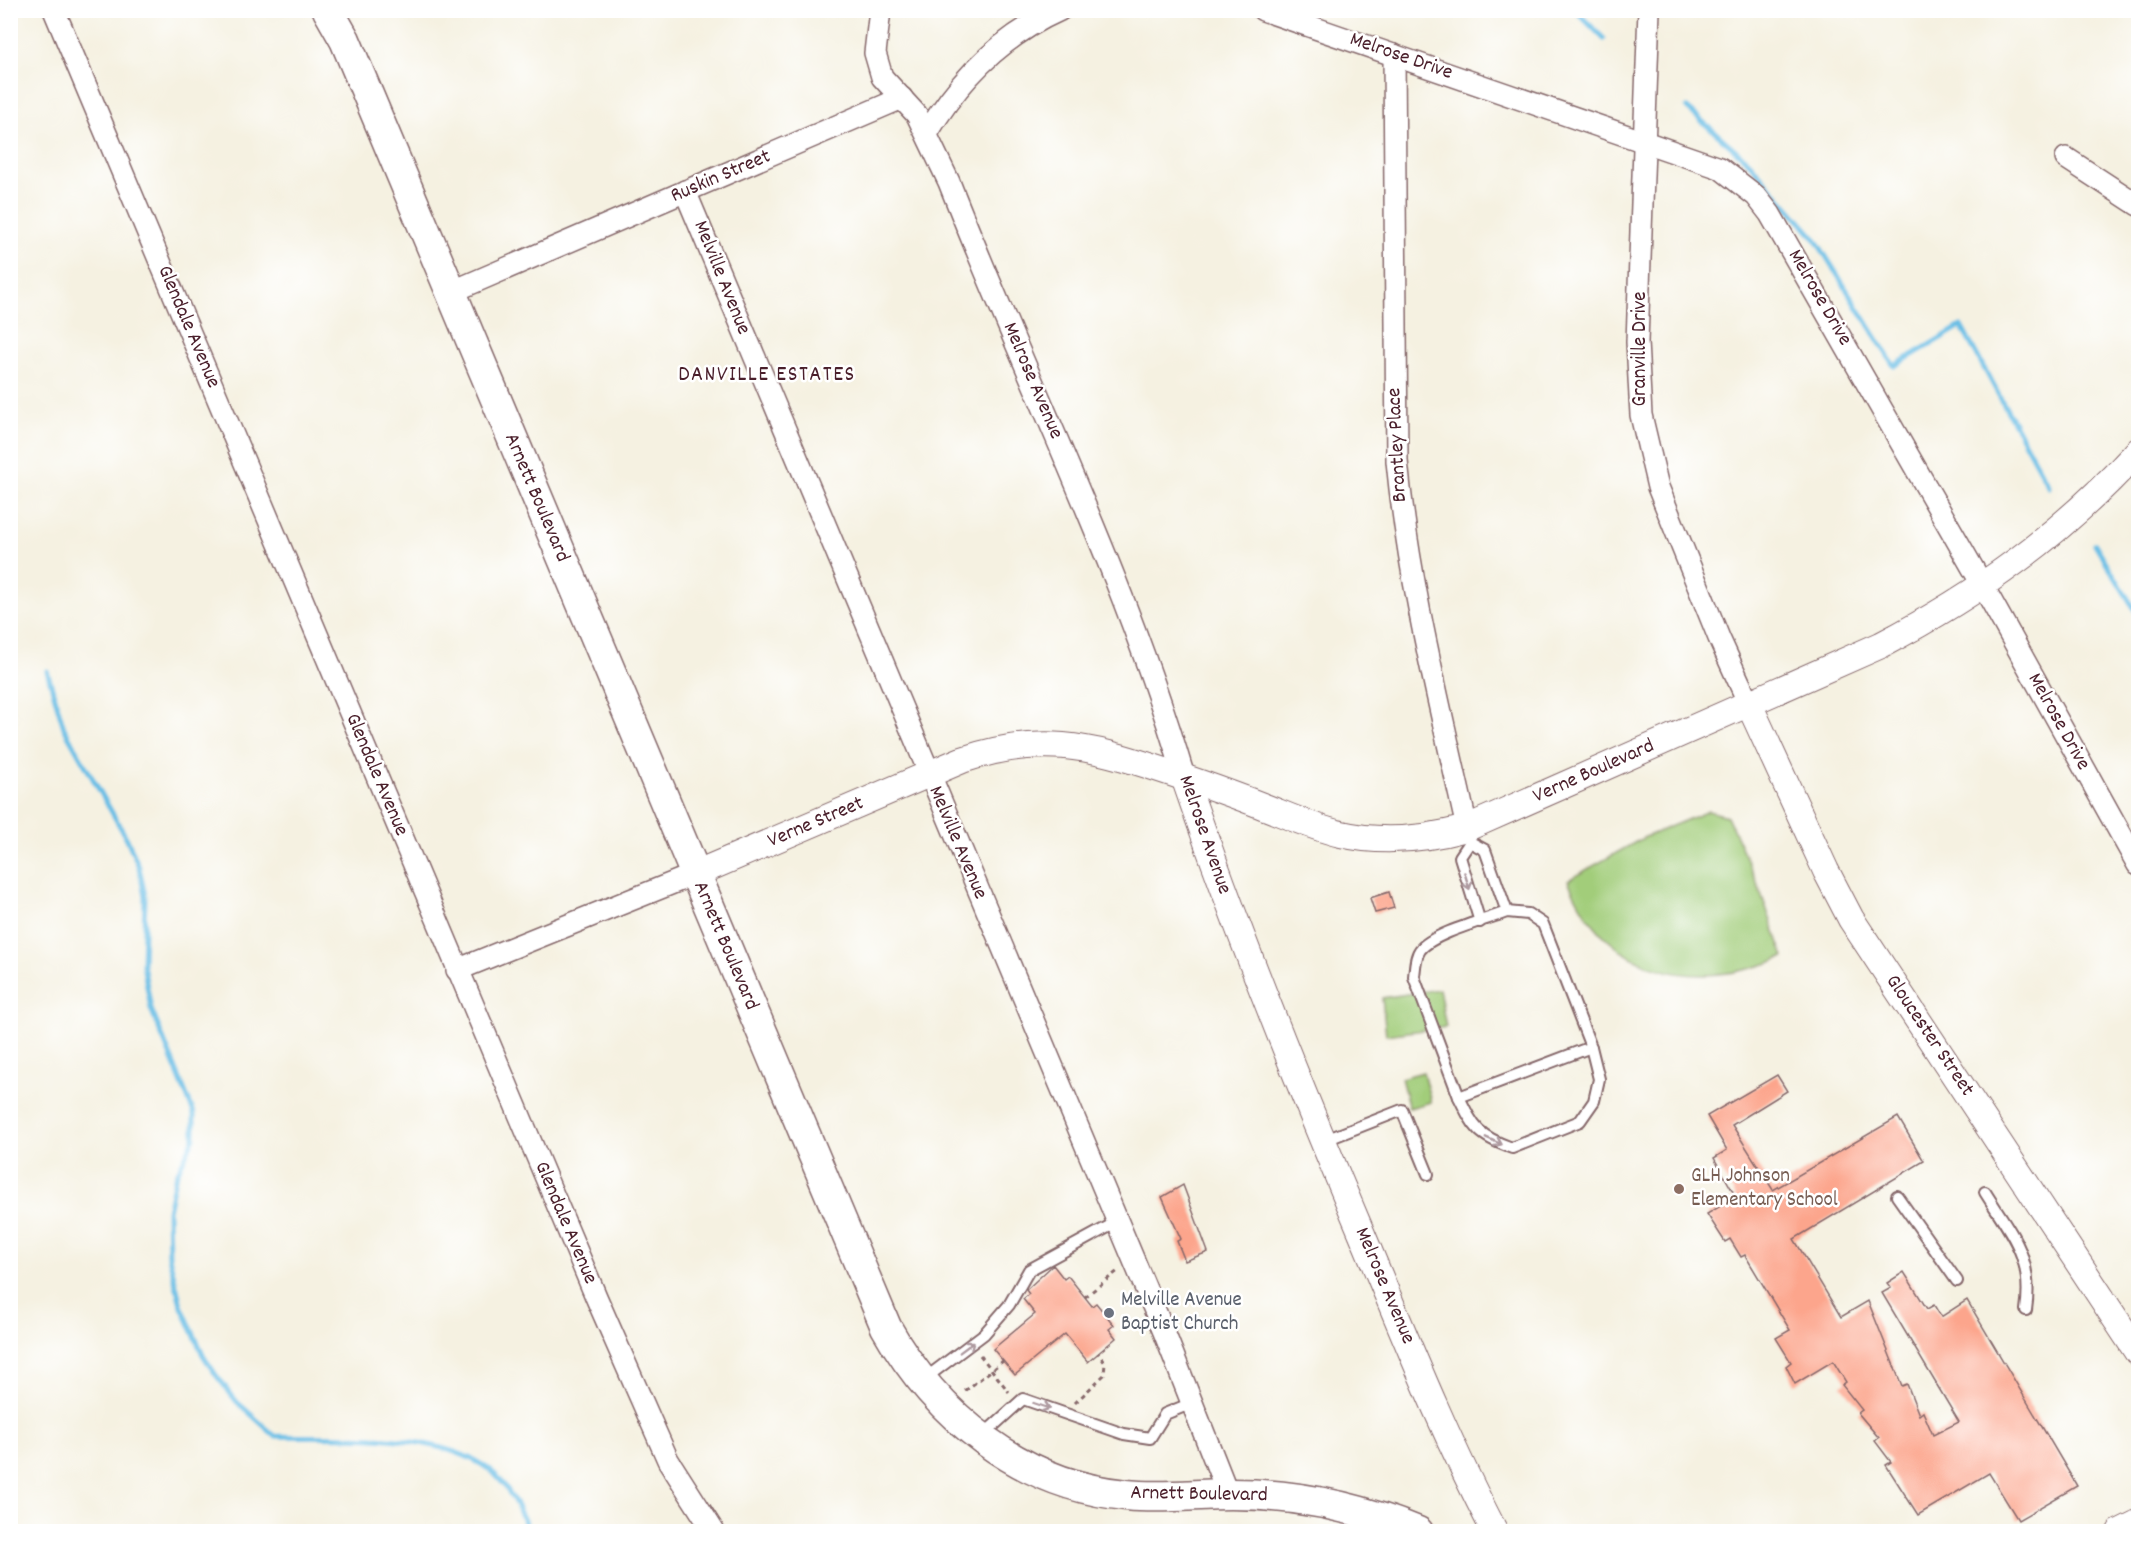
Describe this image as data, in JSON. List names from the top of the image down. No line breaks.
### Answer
{"streets":{"main road":["Arnett Boulevard"],"street":["Melrose Drive","Ruskin Street","Melville Avenue","Glendale Avenue","Granville Drive","Melrose Avenue","Brantley Place","Verne Boulevard","Verne Street","Gloucester Street"]},"crossings":[["Melrose Drive","Granville Drive"],["Melrose Drive","Brantley Place"],["Melrose Drive","Verne Boulevard"],["Ruskin Street","Melville Avenue"],["Ruskin Street","Arnett Boulevard"],["Melville Avenue","Arnett Boulevard"],["Melville Avenue","Verne Street"],["Glendale Avenue","Verne Street"],["Granville Drive","Verne Boulevard"],["Granville Drive","Gloucester Street"],["Melrose Avenue","Verne Boulevard"],["Melrose Avenue","Verne Street"],["Brantley Place","Verne Boulevard"],["Arnett Boulevard","Verne Street"],["Verne Boulevard","Verne Street"],["Verne Boulevard","Gloucester Street"]],"districts":["DANVILLE ESTATES"],"places":["GLH Johnson Elementary School","Melville Avenue Baptist Church"]}
